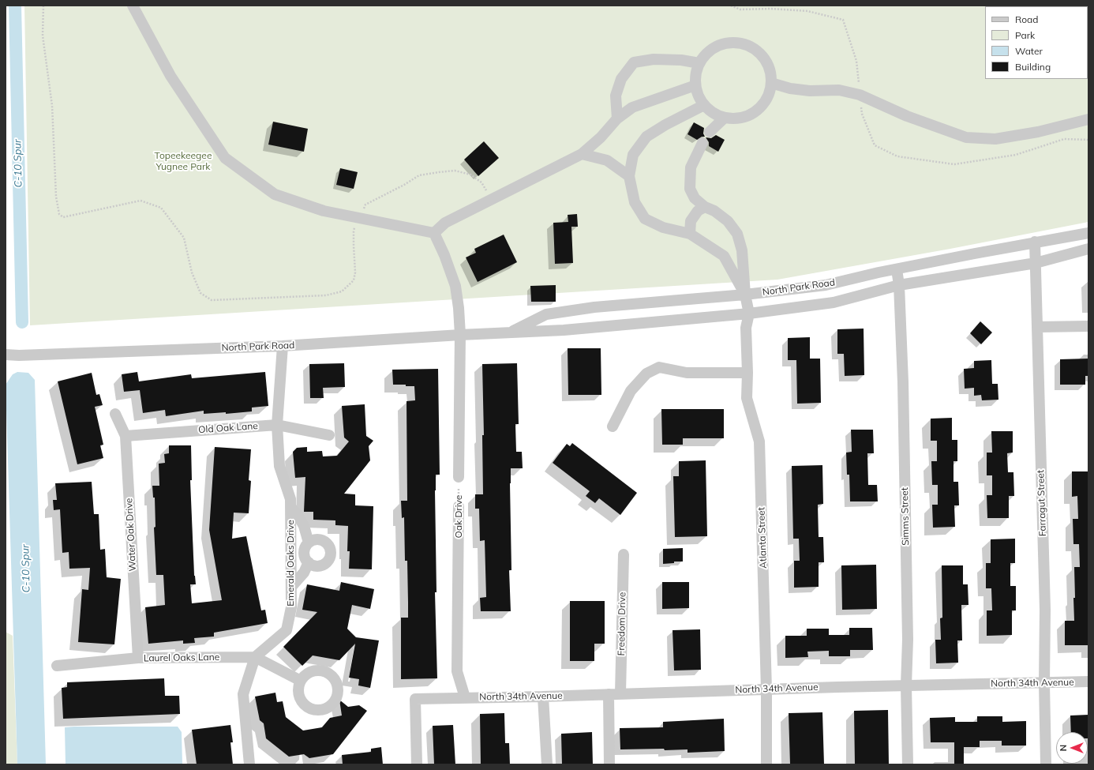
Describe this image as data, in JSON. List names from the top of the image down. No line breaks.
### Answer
{"streets":{"street":["North Park Road","Old Oak Lane","Farragut Street","Oak Drive","Simms Street","Water Oak Drive","Atlanta Street","Emerald Oaks Drive","Freedom Drive","Laurel Oaks Lane","North 34th Avenue"]},"crossings":[["North Park Road","Farragut Street"],["North Park Road","Simms Street"],["North Park Road","Atlanta Street"],["North Park Road","Emerald Oaks Drive"],["Old Oak Lane","Water Oak Drive"],["Old Oak Lane","Emerald Oaks Drive"],["Farragut Street","North 34th Avenue"],["Oak Drive","North 34th Avenue"],["Simms Street","North 34th Avenue"],["Water Oak Drive","Laurel Oaks Lane"],["Atlanta Street","North 34th Avenue"],["Emerald Oaks Drive","Laurel Oaks Lane"],["Freedom Drive","North 34th Avenue"]],"water":["C-10 Spur"],"parks":["Topeekeegee Yugnee Park"],"legend":["Road","Park","Water","Building"],"north":"left"}
